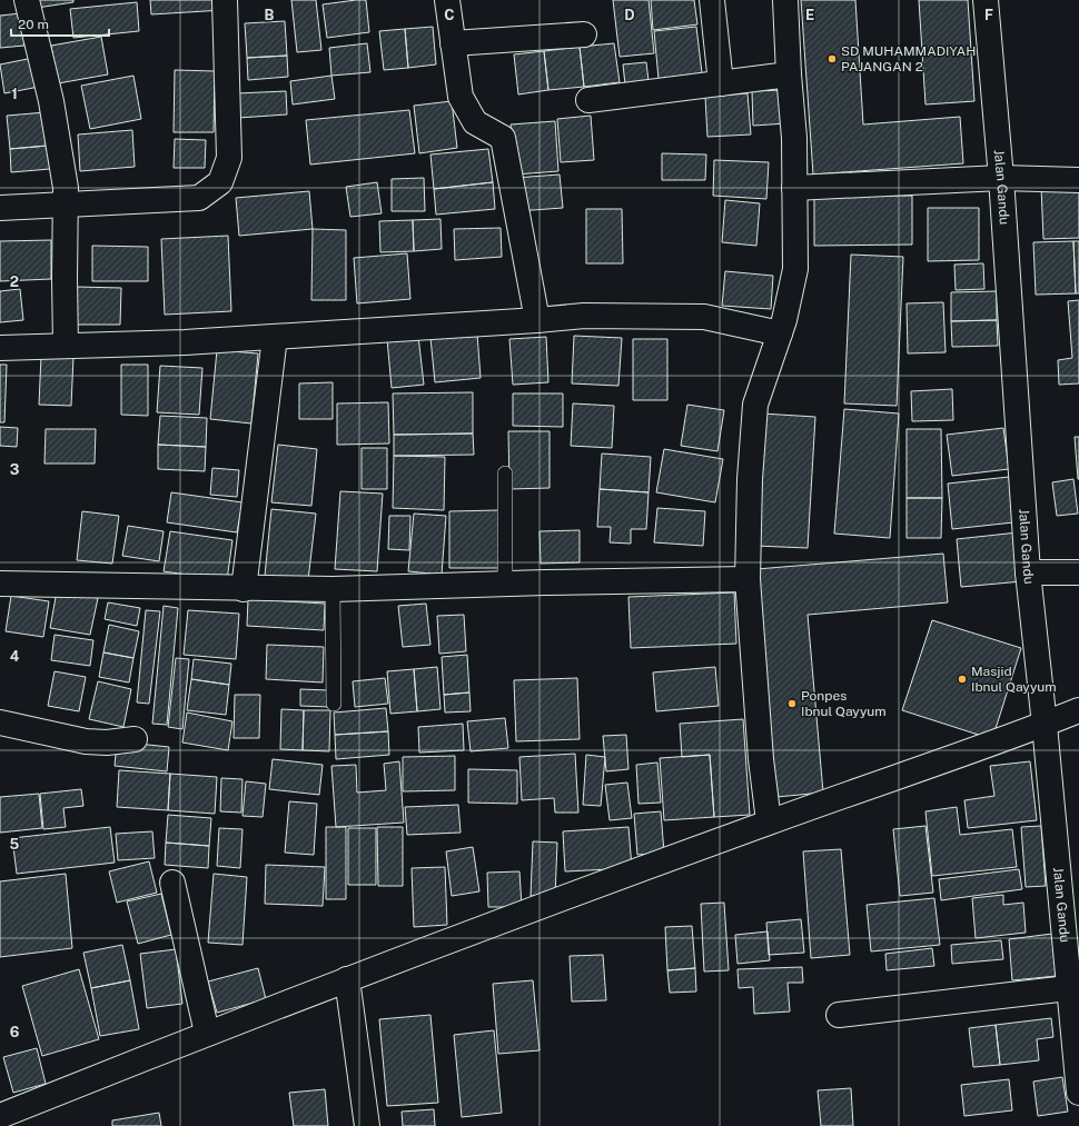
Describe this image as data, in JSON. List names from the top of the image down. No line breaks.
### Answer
{"streets":{"street":["Jalan Gandu"]},"places":["SD MUHAMMADIYAH PAJANGAN 2","Masjid Ibnul Qayyum","Ponpes Ibnul Qayyum"],"scale_bar":"20 m","grid":{"columns":["B","C","D","E","F"],"rows":["1","2","3","4","5","6"]}}
